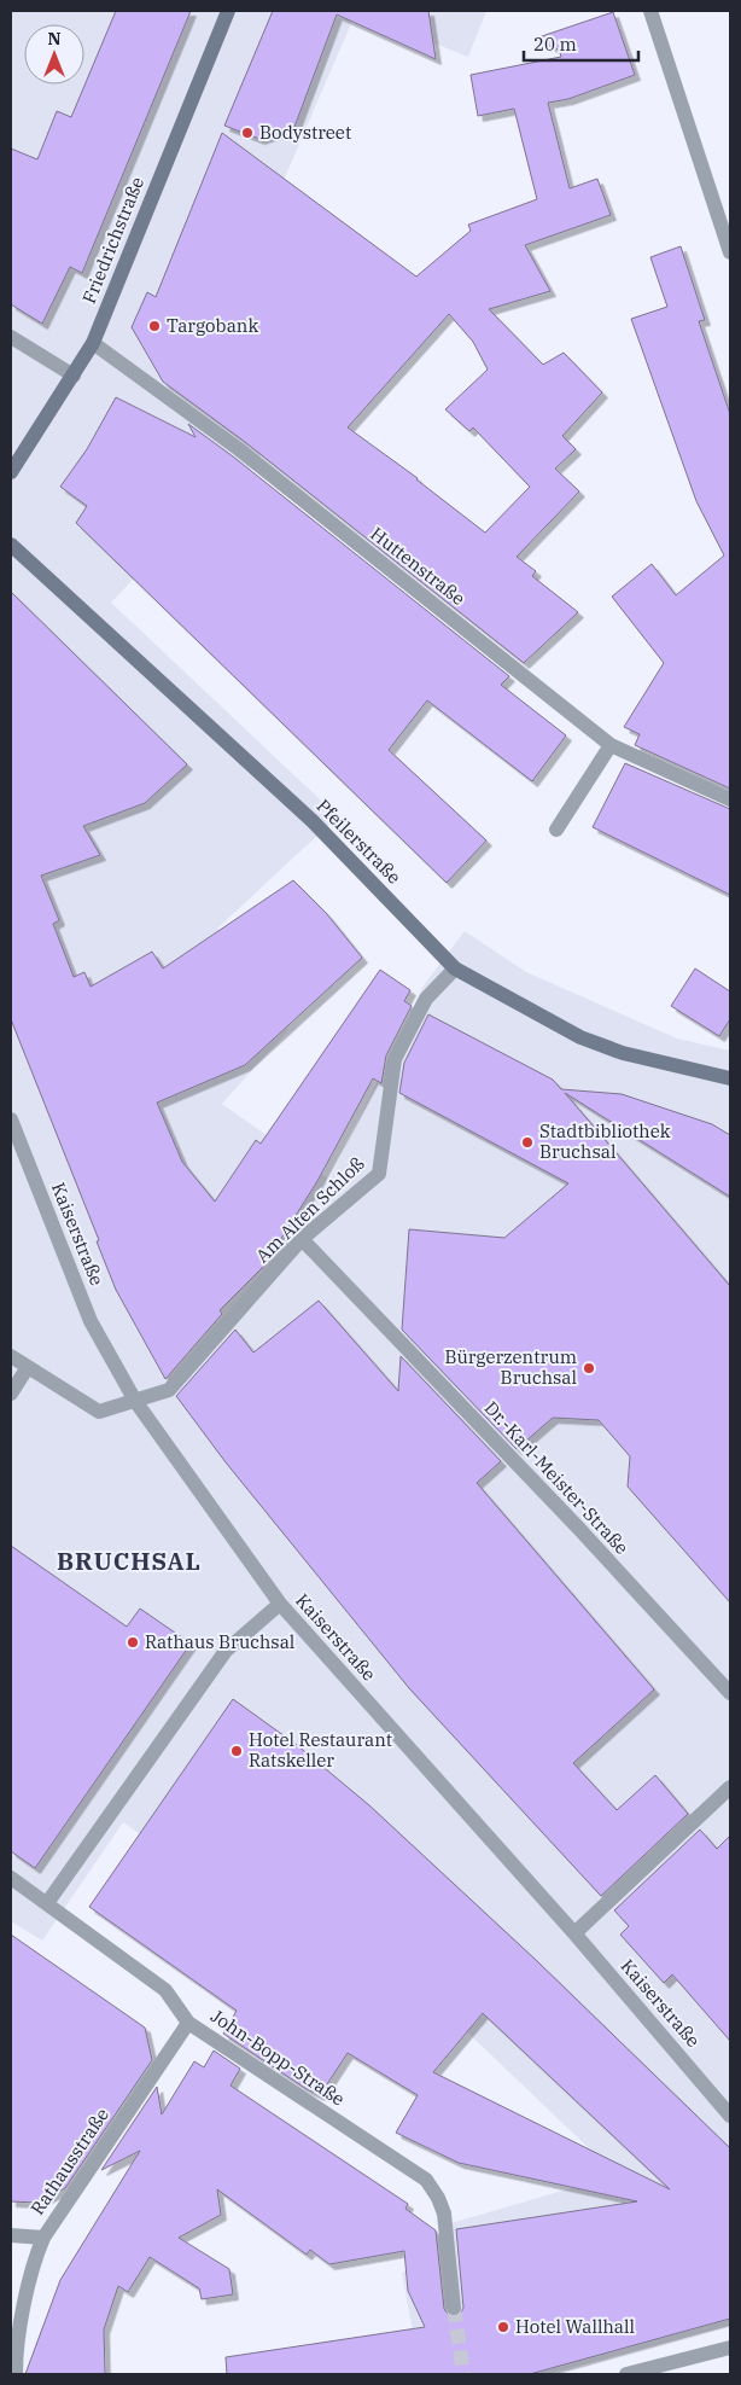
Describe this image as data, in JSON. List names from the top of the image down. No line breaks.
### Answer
{"streets":{"main road":["Friedrichstraße","Pfeilerstraße"],"street":["Huttenstraße","Am Alten Schloß","Kaiserstraße","Dr.-Karl-Meister-Straße","John-Bopp-Straße","Rathausstraße"]},"crossings":[["Friedrichstraße","Huttenstraße"],["Pfeilerstraße","Am Alten Schloß"],["Am Alten Schloß","Kaiserstraße"],["Am Alten Schloß","Dr.-Karl-Meister-Straße"],["John-Bopp-Straße","Rathausstraße"]],"districts":["BRUCHSAL"],"places":["Bodystreet","Targobank","Stadtbibliothek Bruchsal","Bürgerzentrum Bruchsal","Rathaus Bruchsal","Hotel Restaurant Ratskeller","Hotel Wallhall"],"scale_bar":"20 m","north":"top"}
